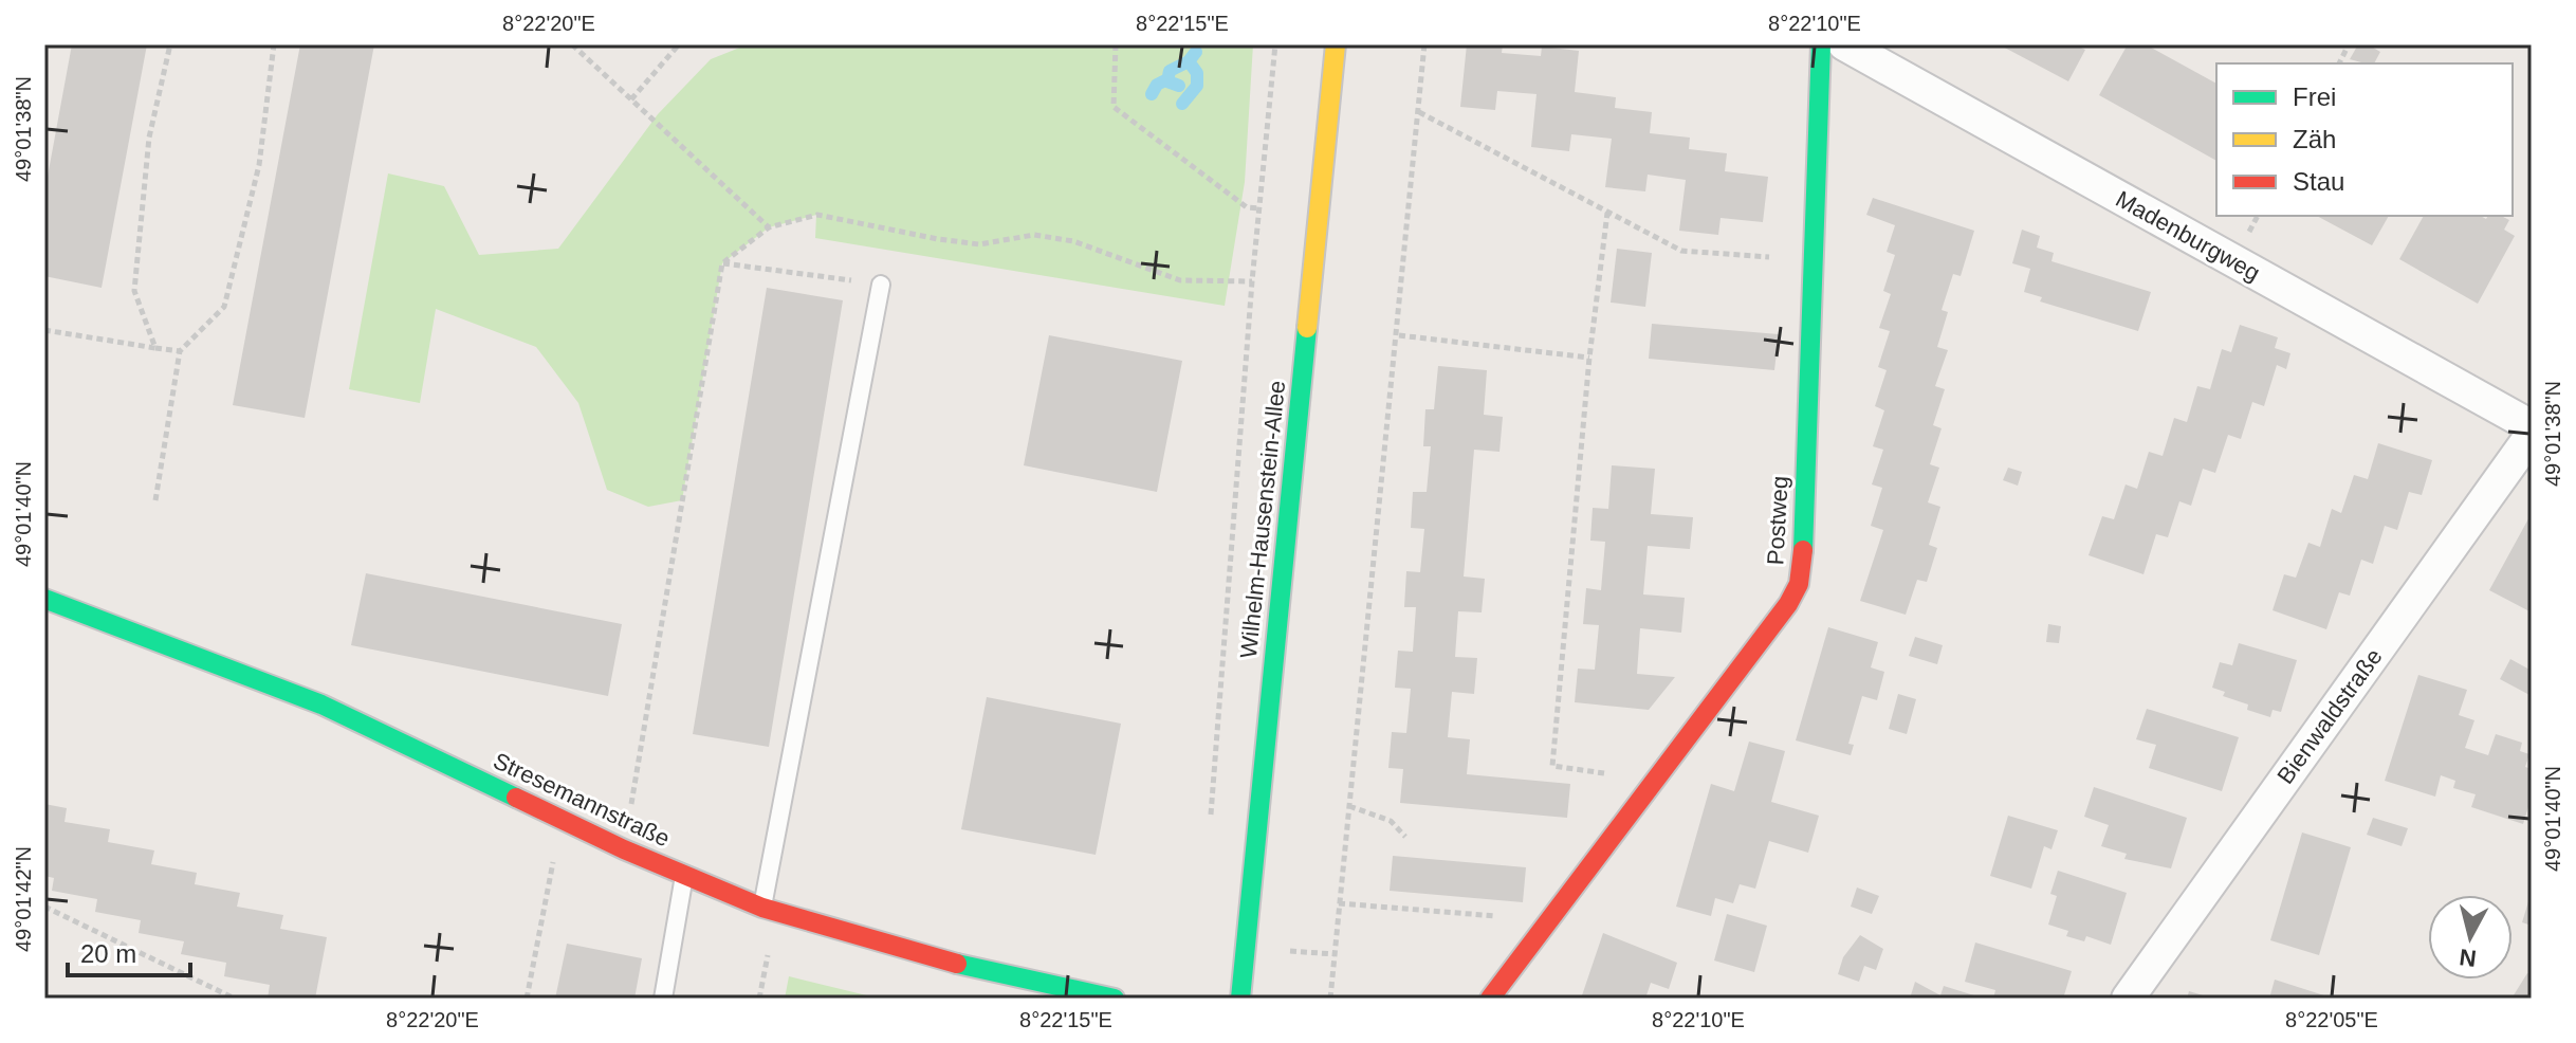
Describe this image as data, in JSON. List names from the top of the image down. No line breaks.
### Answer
{"streets":{"street":["Madenburgweg","Wilhelm-Hausenstein-Allee","Postweg","Bienwaldstraße","Stresemannstraße"]},"legend":["Frei","Zäh","Stau"],"scale_bar":"20 m","north":"bottom","coordinates":["8°22'20\"E","8°22'15\"E","8°22'10\"E","49°01'38\"N","49°01'40\"N","49°01'42\"N","8°22'05\"E"]}
